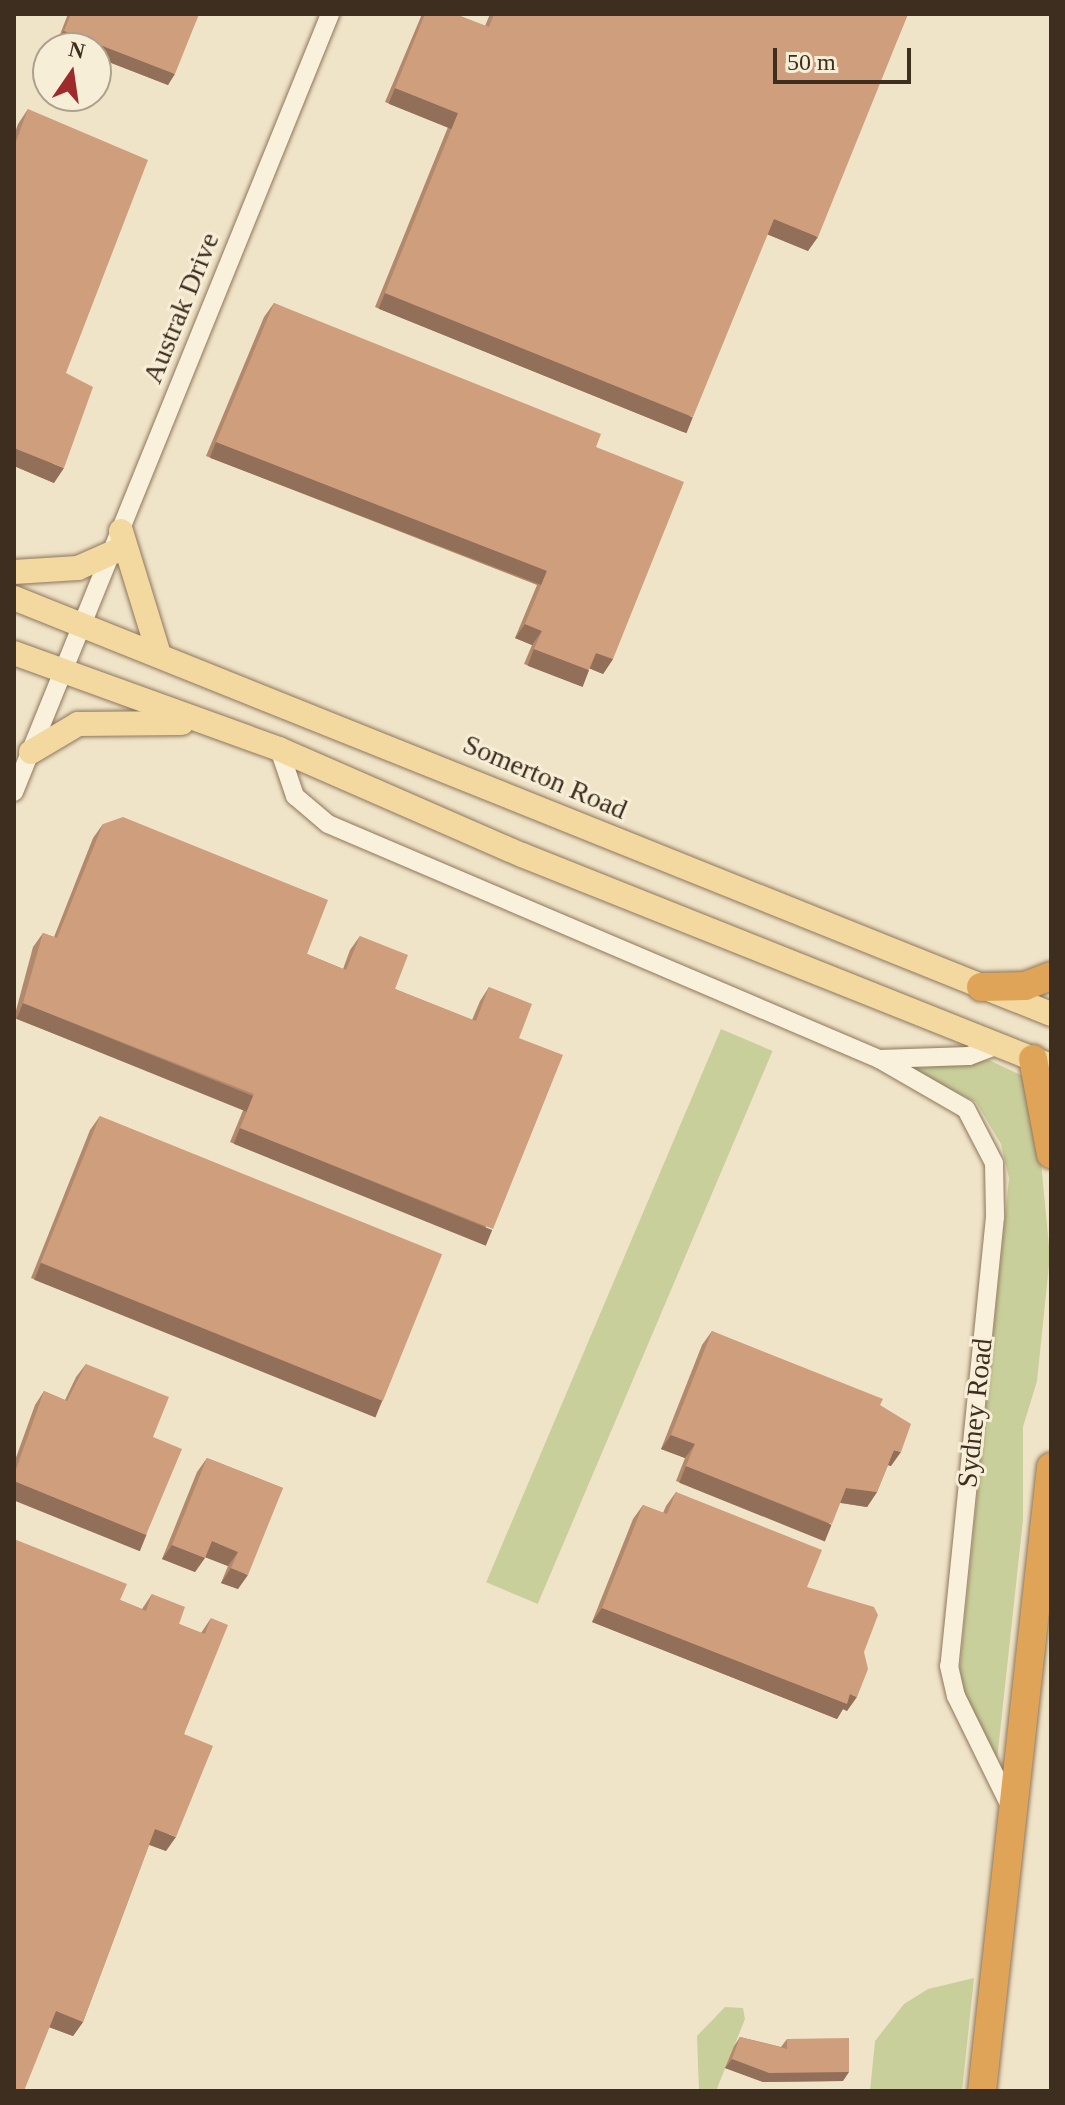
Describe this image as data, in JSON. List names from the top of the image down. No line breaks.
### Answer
{"streets":{"main road":["Somerton Road"],"street":["Austrak Drive","Sydney Road"]},"crossings":[["Austrak Drive","Somerton Road"]],"scale_bar":"50 m","north":"top"}
